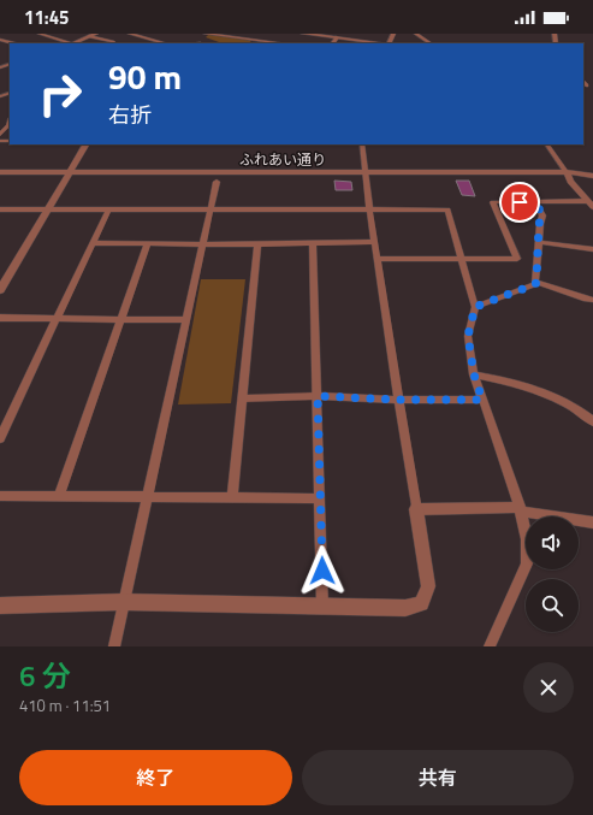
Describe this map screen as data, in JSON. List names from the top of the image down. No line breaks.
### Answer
{"streets":{"street":["ふれあい通り"]},"page":{"status":"11:45","turn":["90 m","右折"],"heading":["6 分","410 m · 11:51"],"buttons":["終了","共有"]}}
